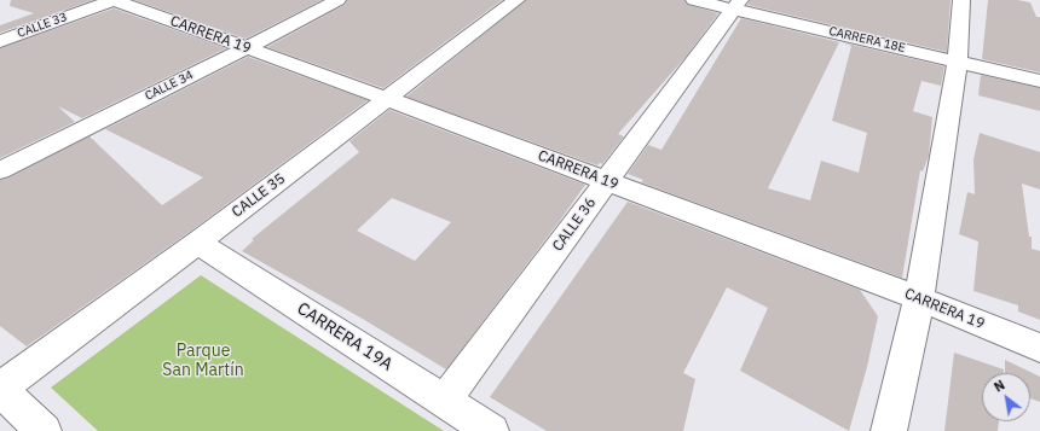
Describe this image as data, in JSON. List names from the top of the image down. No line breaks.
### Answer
{"streets":{"street":["CALLE 33","CARRERA 19","CARRERA 18E","CALLE 34","CALLE 35","CALLE 36","CARRERA 19A"]},"crossings":[["CALLE 33","CARRERA 19"],["CARRERA 19","CALLE 34"],["CARRERA 19","CALLE 35"],["CARRERA 19","CALLE 36"],["CARRERA 18E","CALLE 36"],["CALLE 35","CARRERA 19A"],["CALLE 36","CARRERA 19A"]],"parks":["Parque San Martín"],"north":"top left"}
